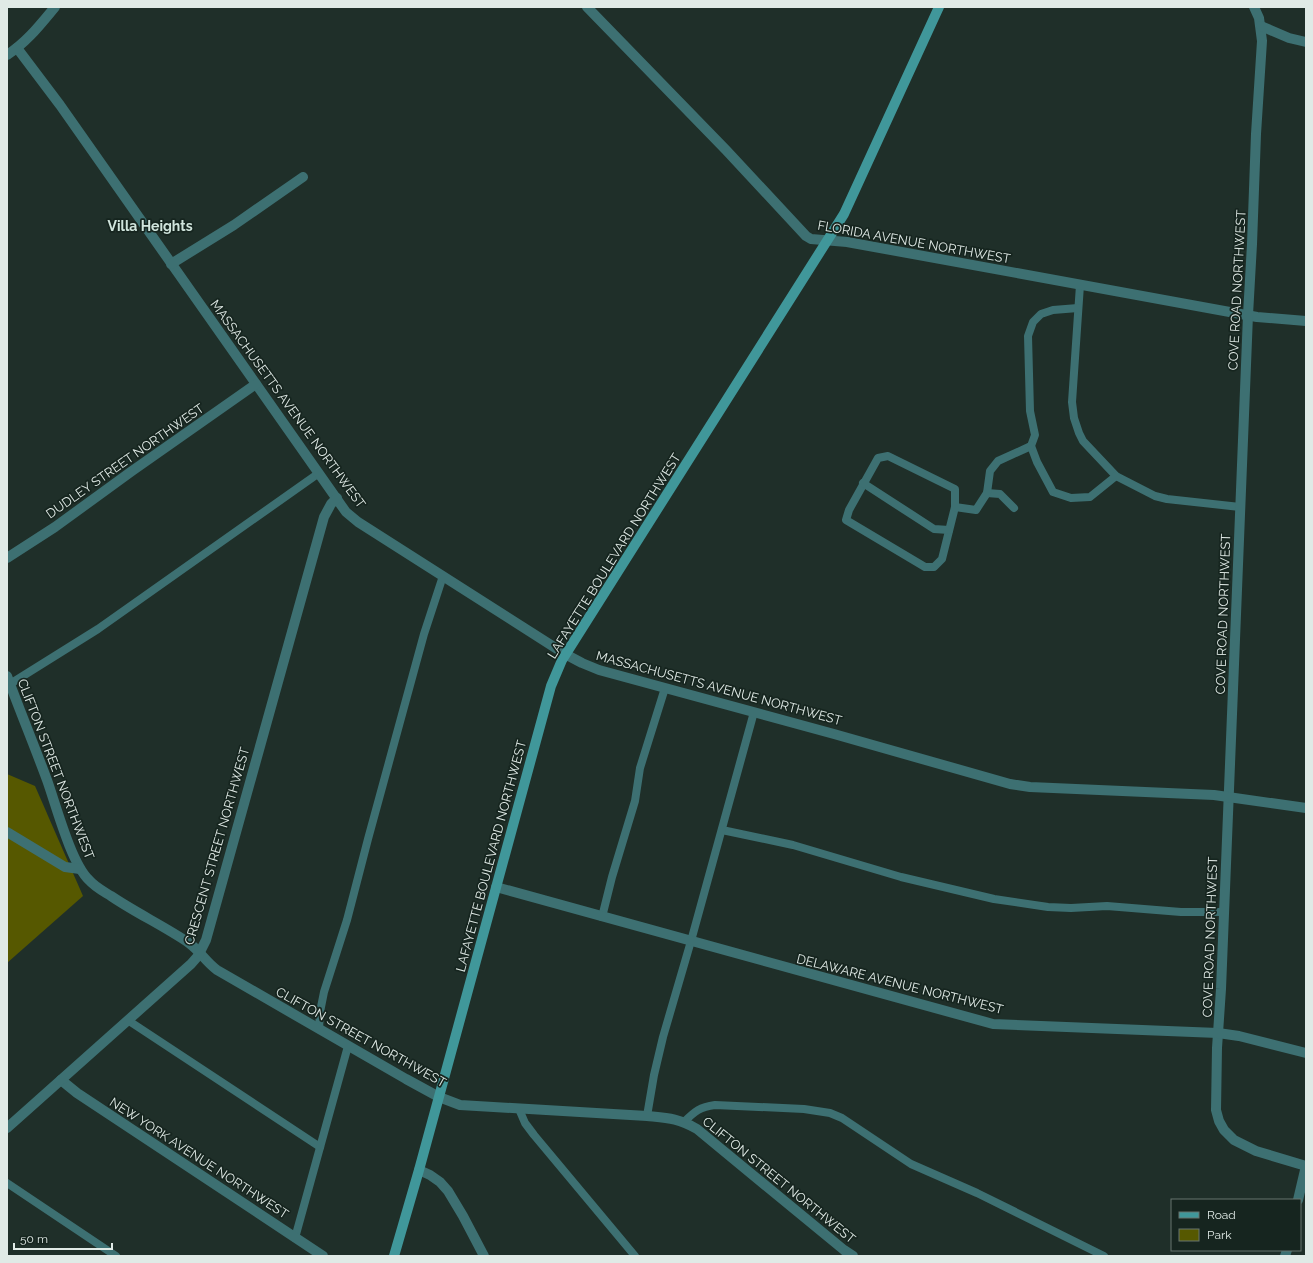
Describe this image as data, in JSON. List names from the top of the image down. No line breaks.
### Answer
{"streets":{"main road":["LAFAYETTE BOULEVARD NORTHWEST"],"street":["FLORIDA AVENUE NORTHWEST","COVE ROAD NORTHWEST","MASSACHUSETTS AVENUE NORTHWEST","DUDLEY STREET NORTHWEST","CLIFTON STREET NORTHWEST","CRESCENT STREET NORTHWEST","DELAWARE AVENUE NORTHWEST","NEW YORK AVENUE NORTHWEST"]},"crossings":[["FLORIDA AVENUE NORTHWEST","COVE ROAD NORTHWEST"],["FLORIDA AVENUE NORTHWEST","LAFAYETTE BOULEVARD NORTHWEST"],["COVE ROAD NORTHWEST","MASSACHUSETTS AVENUE NORTHWEST"],["COVE ROAD NORTHWEST","DELAWARE AVENUE NORTHWEST"],["MASSACHUSETTS AVENUE NORTHWEST","DUDLEY STREET NORTHWEST"],["MASSACHUSETTS AVENUE NORTHWEST","LAFAYETTE BOULEVARD NORTHWEST"],["MASSACHUSETTS AVENUE NORTHWEST","CRESCENT STREET NORTHWEST"],["LAFAYETTE BOULEVARD NORTHWEST","CLIFTON STREET NORTHWEST"],["LAFAYETTE BOULEVARD NORTHWEST","DELAWARE AVENUE NORTHWEST"],["CLIFTON STREET NORTHWEST","CRESCENT STREET NORTHWEST"],["CRESCENT STREET NORTHWEST","NEW YORK AVENUE NORTHWEST"]],"districts":["Villa Heights"],"legend":["Road","Park"],"scale_bar":"50 m"}
